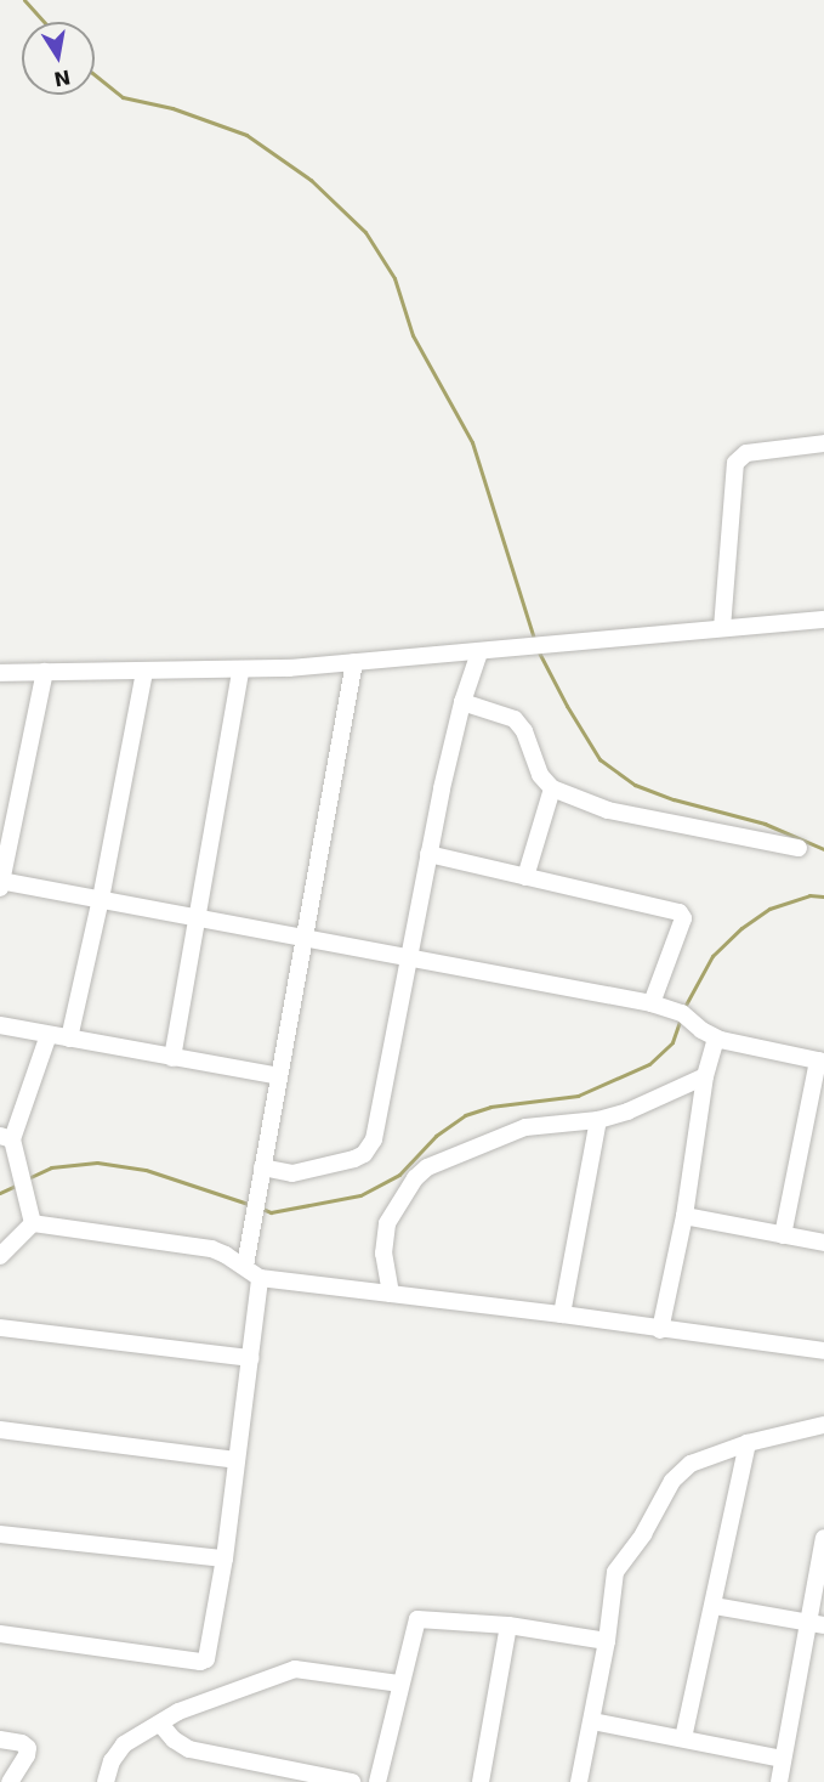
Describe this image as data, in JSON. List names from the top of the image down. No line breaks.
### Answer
{"north":"bottom"}
